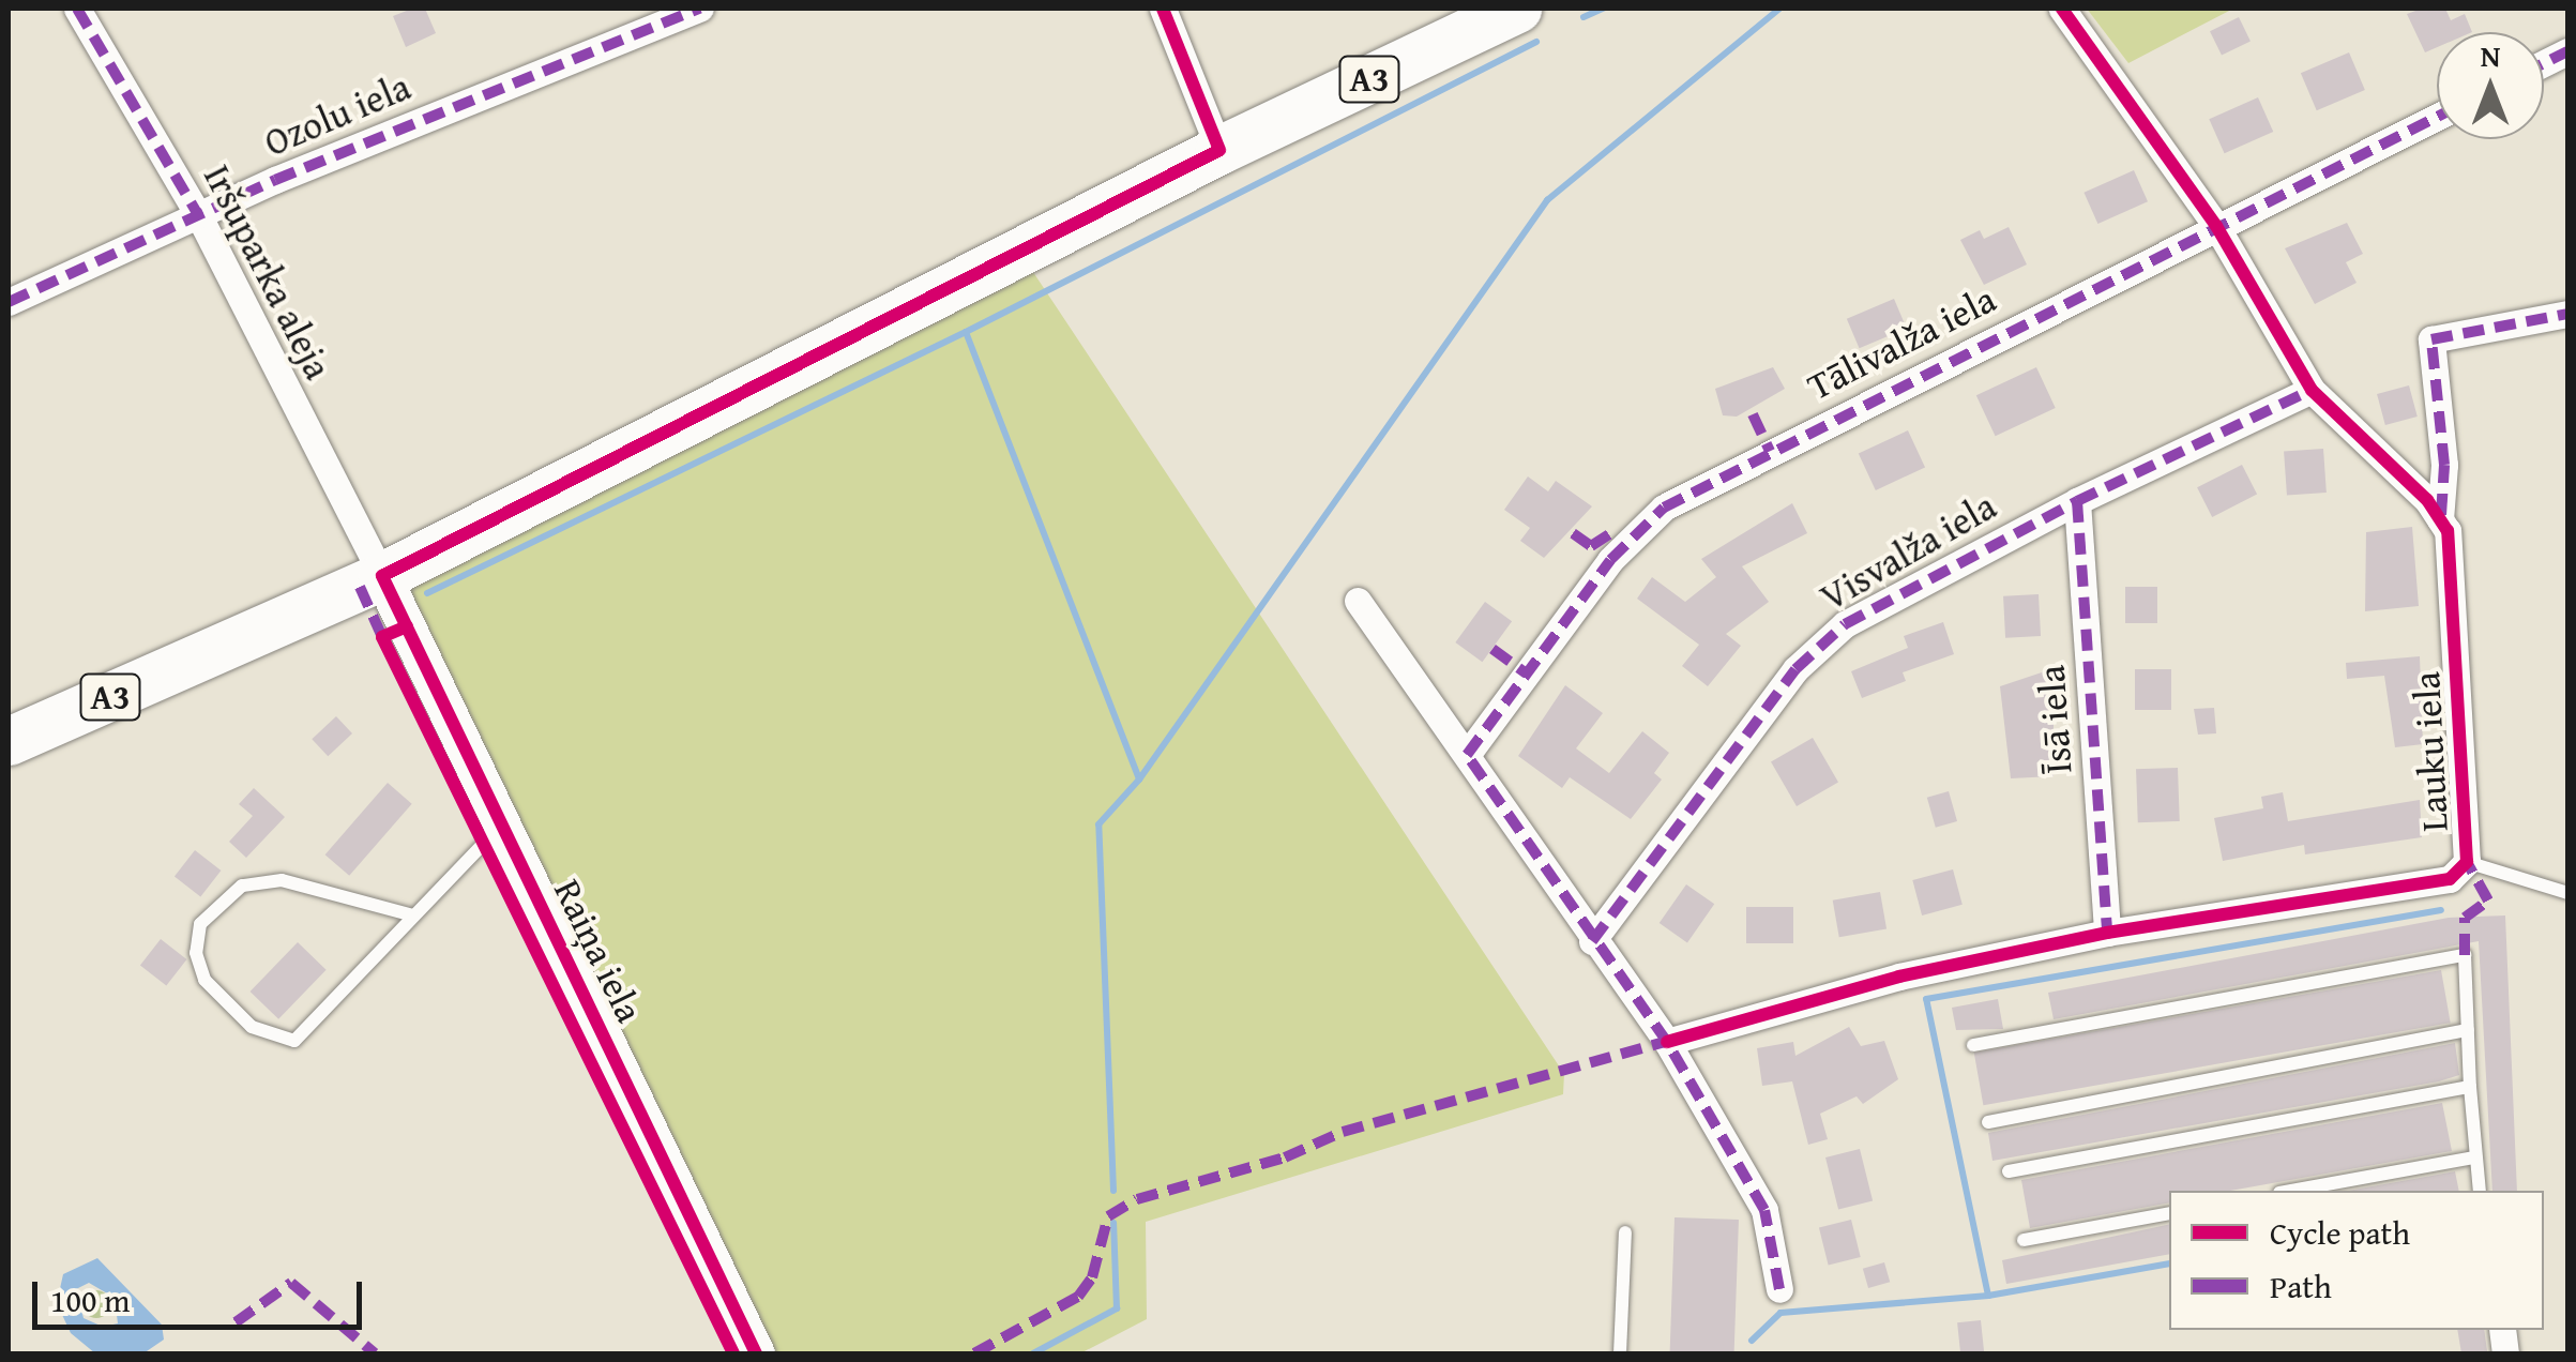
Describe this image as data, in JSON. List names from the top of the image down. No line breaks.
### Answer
{"streets":{"highway":["A3"],"street":["Ozolu iela","Iršuparka aleja","Tālivalža iela","Visvalža iela","Īsā iela","Lauku iela","Raiņa iela"]},"crossings":[["A3","Iršuparka aleja"],["A3","Raiņa iela"],["Ozolu iela","Iršuparka aleja"],["Iršuparka aleja","Raiņa iela"],["Visvalža iela","Īsā iela"],["Īsā iela","Lauku iela"]],"legend":["Cycle path","Path"],"scale_bar":"100 m","north":"top"}
